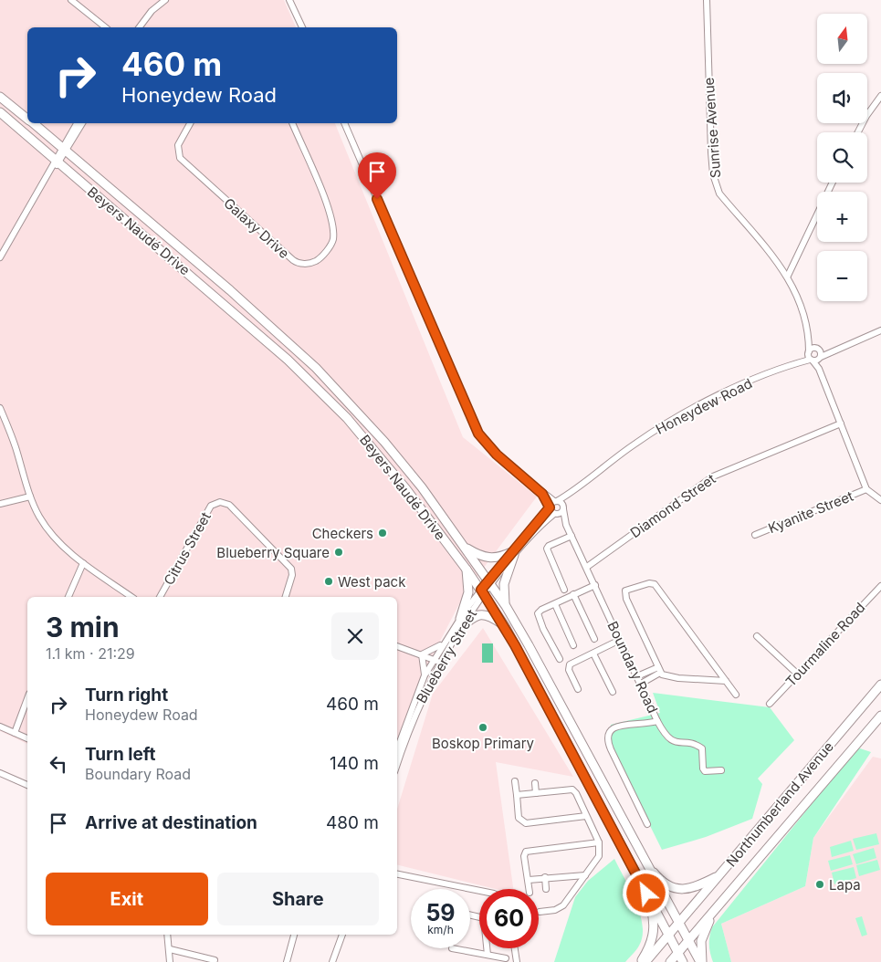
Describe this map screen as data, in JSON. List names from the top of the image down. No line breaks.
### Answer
{"streets":{"main road":["Beyers Naudé Drive","Northumberland Avenue"],"street":["Sunrise Avenue","Galaxy Drive","Honeydew Road","Diamond Street","Kyanite Street","Citrus Street","Tourmaline Road","Blueberry Street","Boundary Road"]},"crossings":[["Sunrise Avenue","Honeydew Road"],["Beyers Naudé Drive","Blueberry Street"],["Beyers Naudé Drive","Northumberland Avenue"],["Honeydew Road","Boundary Road"],["Diamond Street","Boundary Road"]],"places":["Checkers","Blueberry Square","West pack","Boskop Primary","Lapa"],"north":"top","page":{"map_buttons":["+","−"],"turn":["460 m","Honeydew Road"],"heading":["3 min","1.1 km · 21:29"],"list":[{"name":"Turn right","note":"Honeydew Road","value":"460 m"},{"name":"Turn left","note":"Boundary Road","value":"140 m"},{"name":"Arrive at destination","value":"480 m"}],"buttons":["Exit","Share"],"speed":"59 km/h","limit":"60"}}
